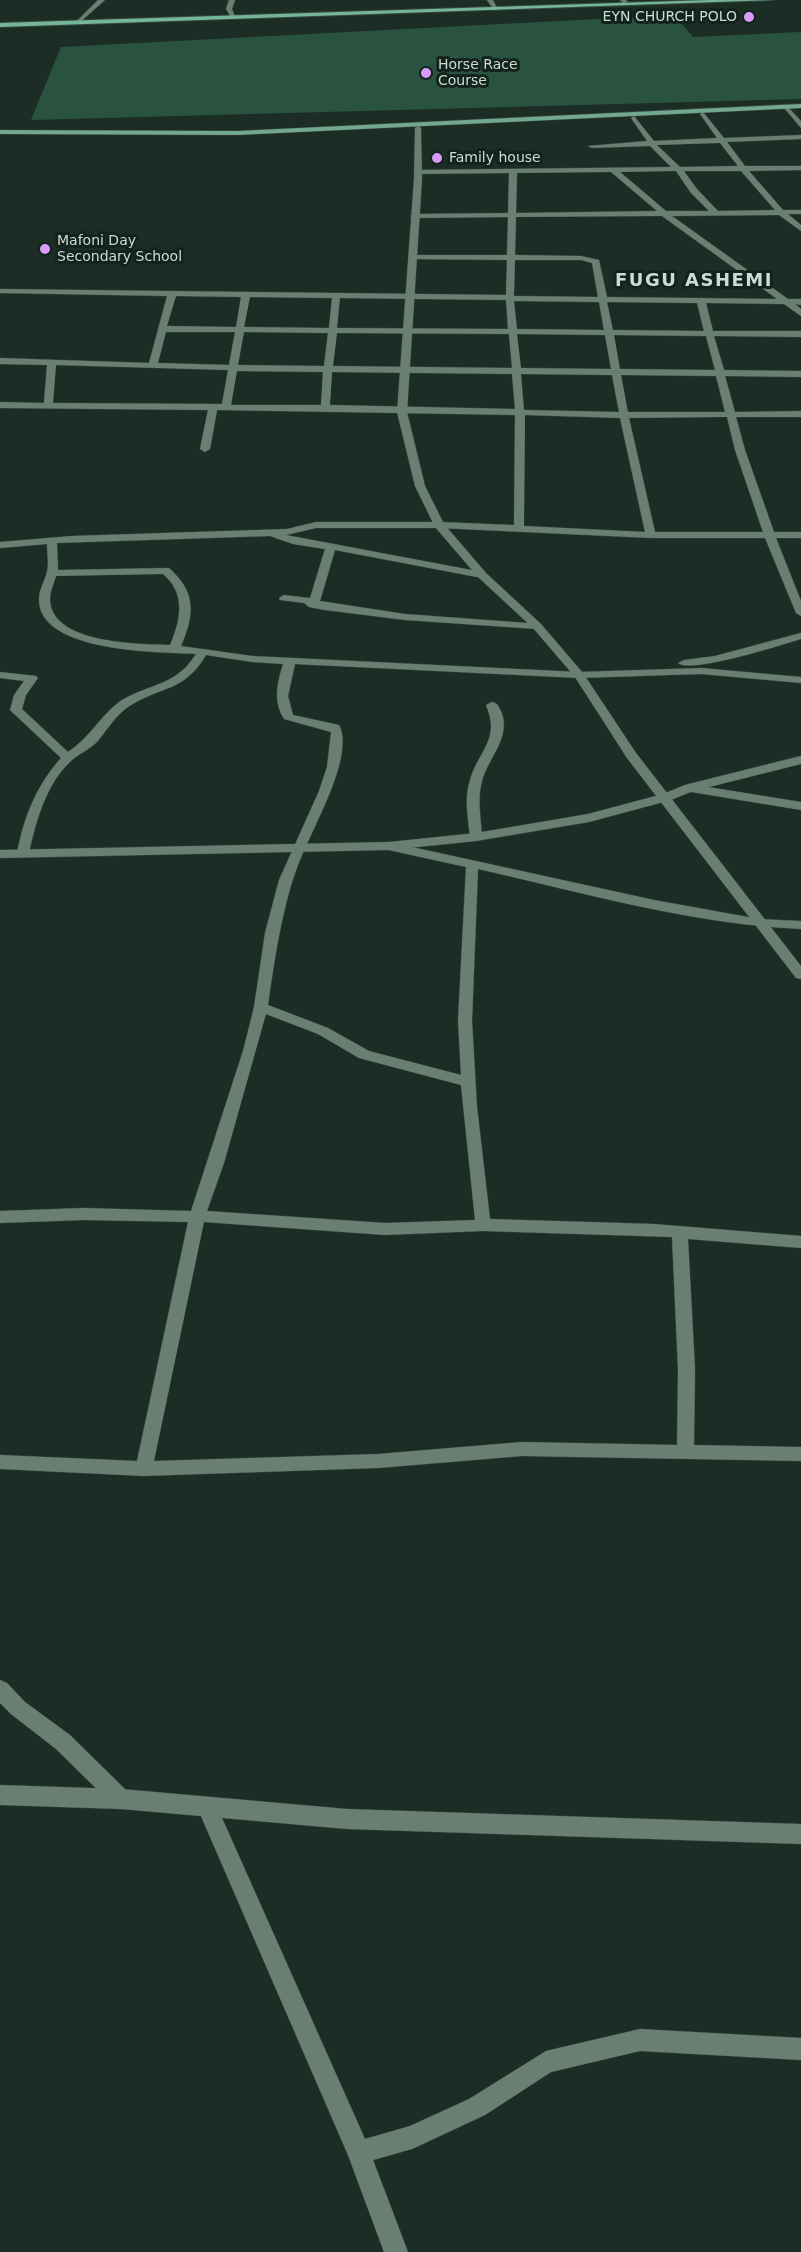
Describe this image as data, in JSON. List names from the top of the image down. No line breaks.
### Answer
{"districts":["FUGU ASHEMI"],"places":["EYN CHURCH POLO","Horse Race Course","Family house","Mafoni Day Secondary School"]}
